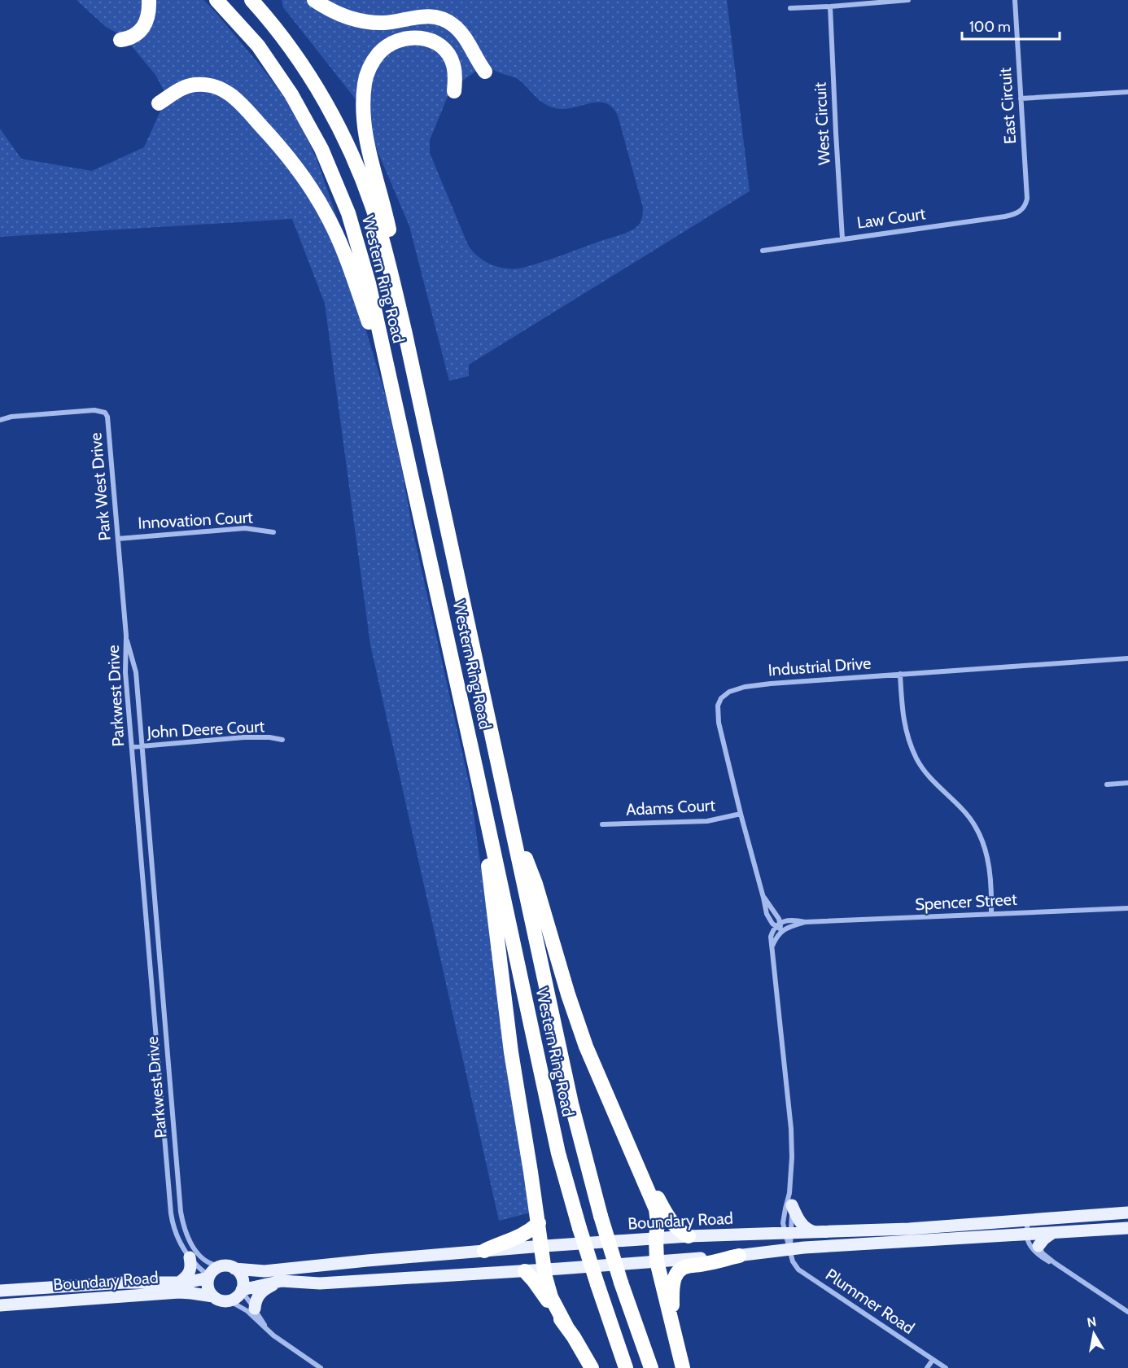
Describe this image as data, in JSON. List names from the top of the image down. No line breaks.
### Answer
{"streets":{"highway":["Western Ring Road"],"main road":["Boundary Road"],"street":["East Circuit","West Circuit","Law Court","Park West Drive","Innovation Court","Industrial Drive","Parkwest Drive","John Deere Court","Adams Court","Spencer Street","Plummer Road"]},"crossings":[["East Circuit","Law Court"],["West Circuit","Law Court"],["Park West Drive","Innovation Court"],["Park West Drive","Parkwest Drive"],["Industrial Drive","Adams Court"],["Industrial Drive","Spencer Street"],["Parkwest Drive","John Deere Court"],["Parkwest Drive","Boundary Road"],["Boundary Road","Plummer Road"]],"scale_bar":"100 m","north":"top"}
